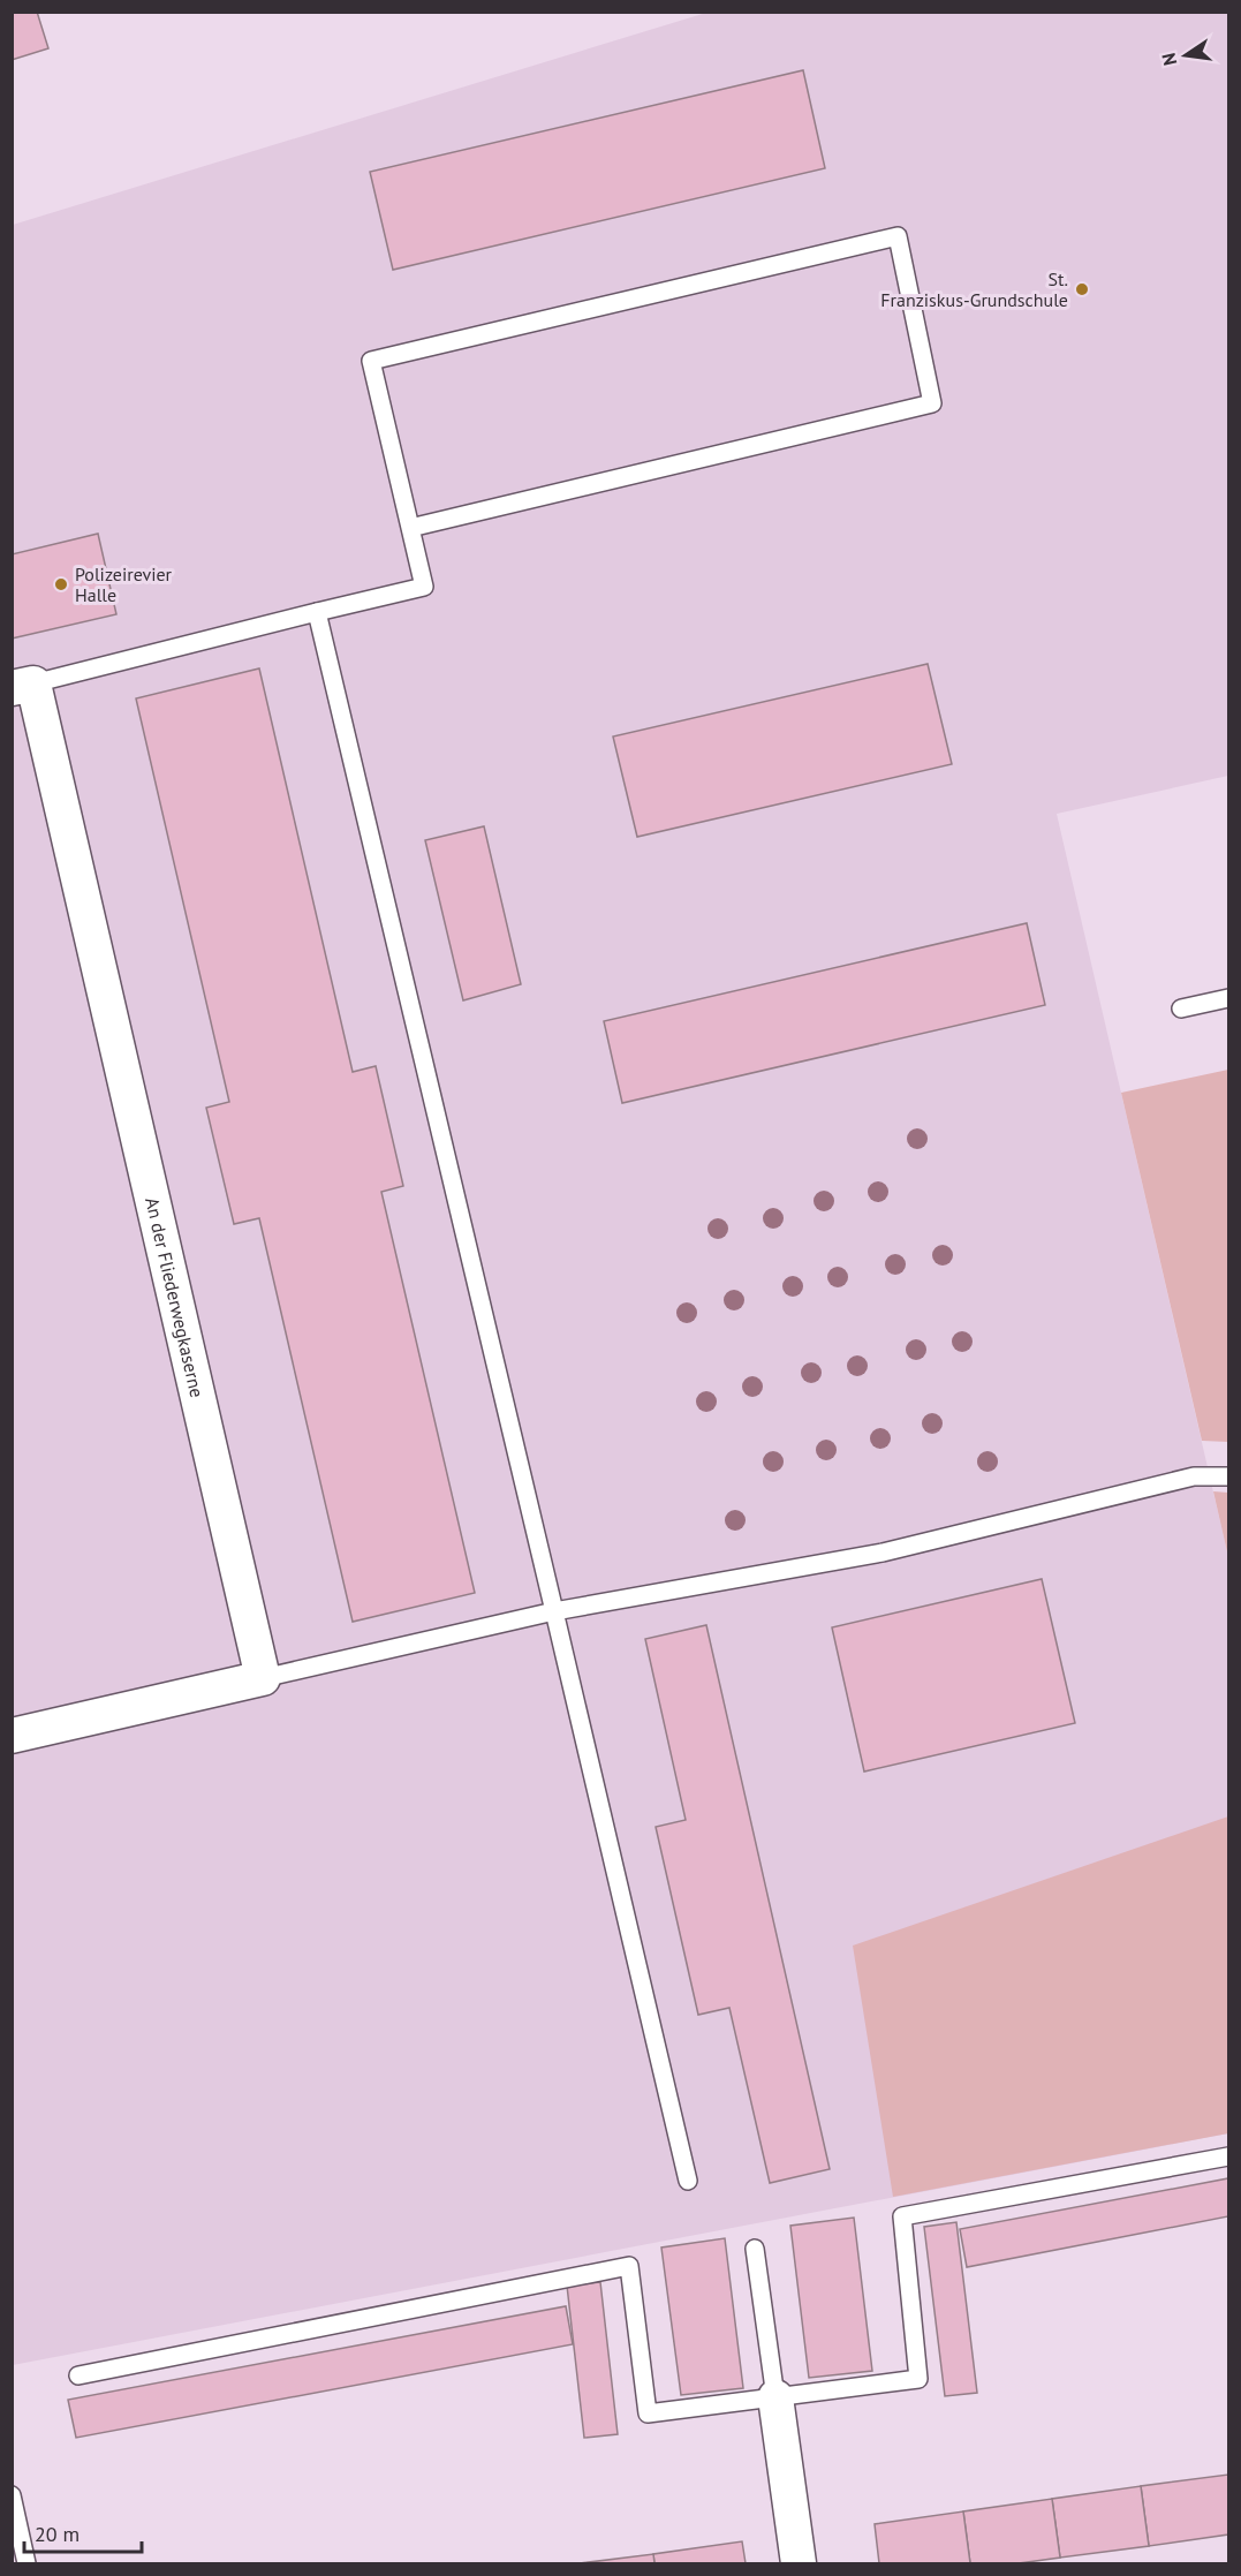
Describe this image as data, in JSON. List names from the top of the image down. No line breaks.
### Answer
{"streets":{"street":["An der Fliederwegkaserne"]},"places":["St. Franziskus-Grundschule","Polizeirevier Halle"],"scale_bar":"20 m","north":"left"}
